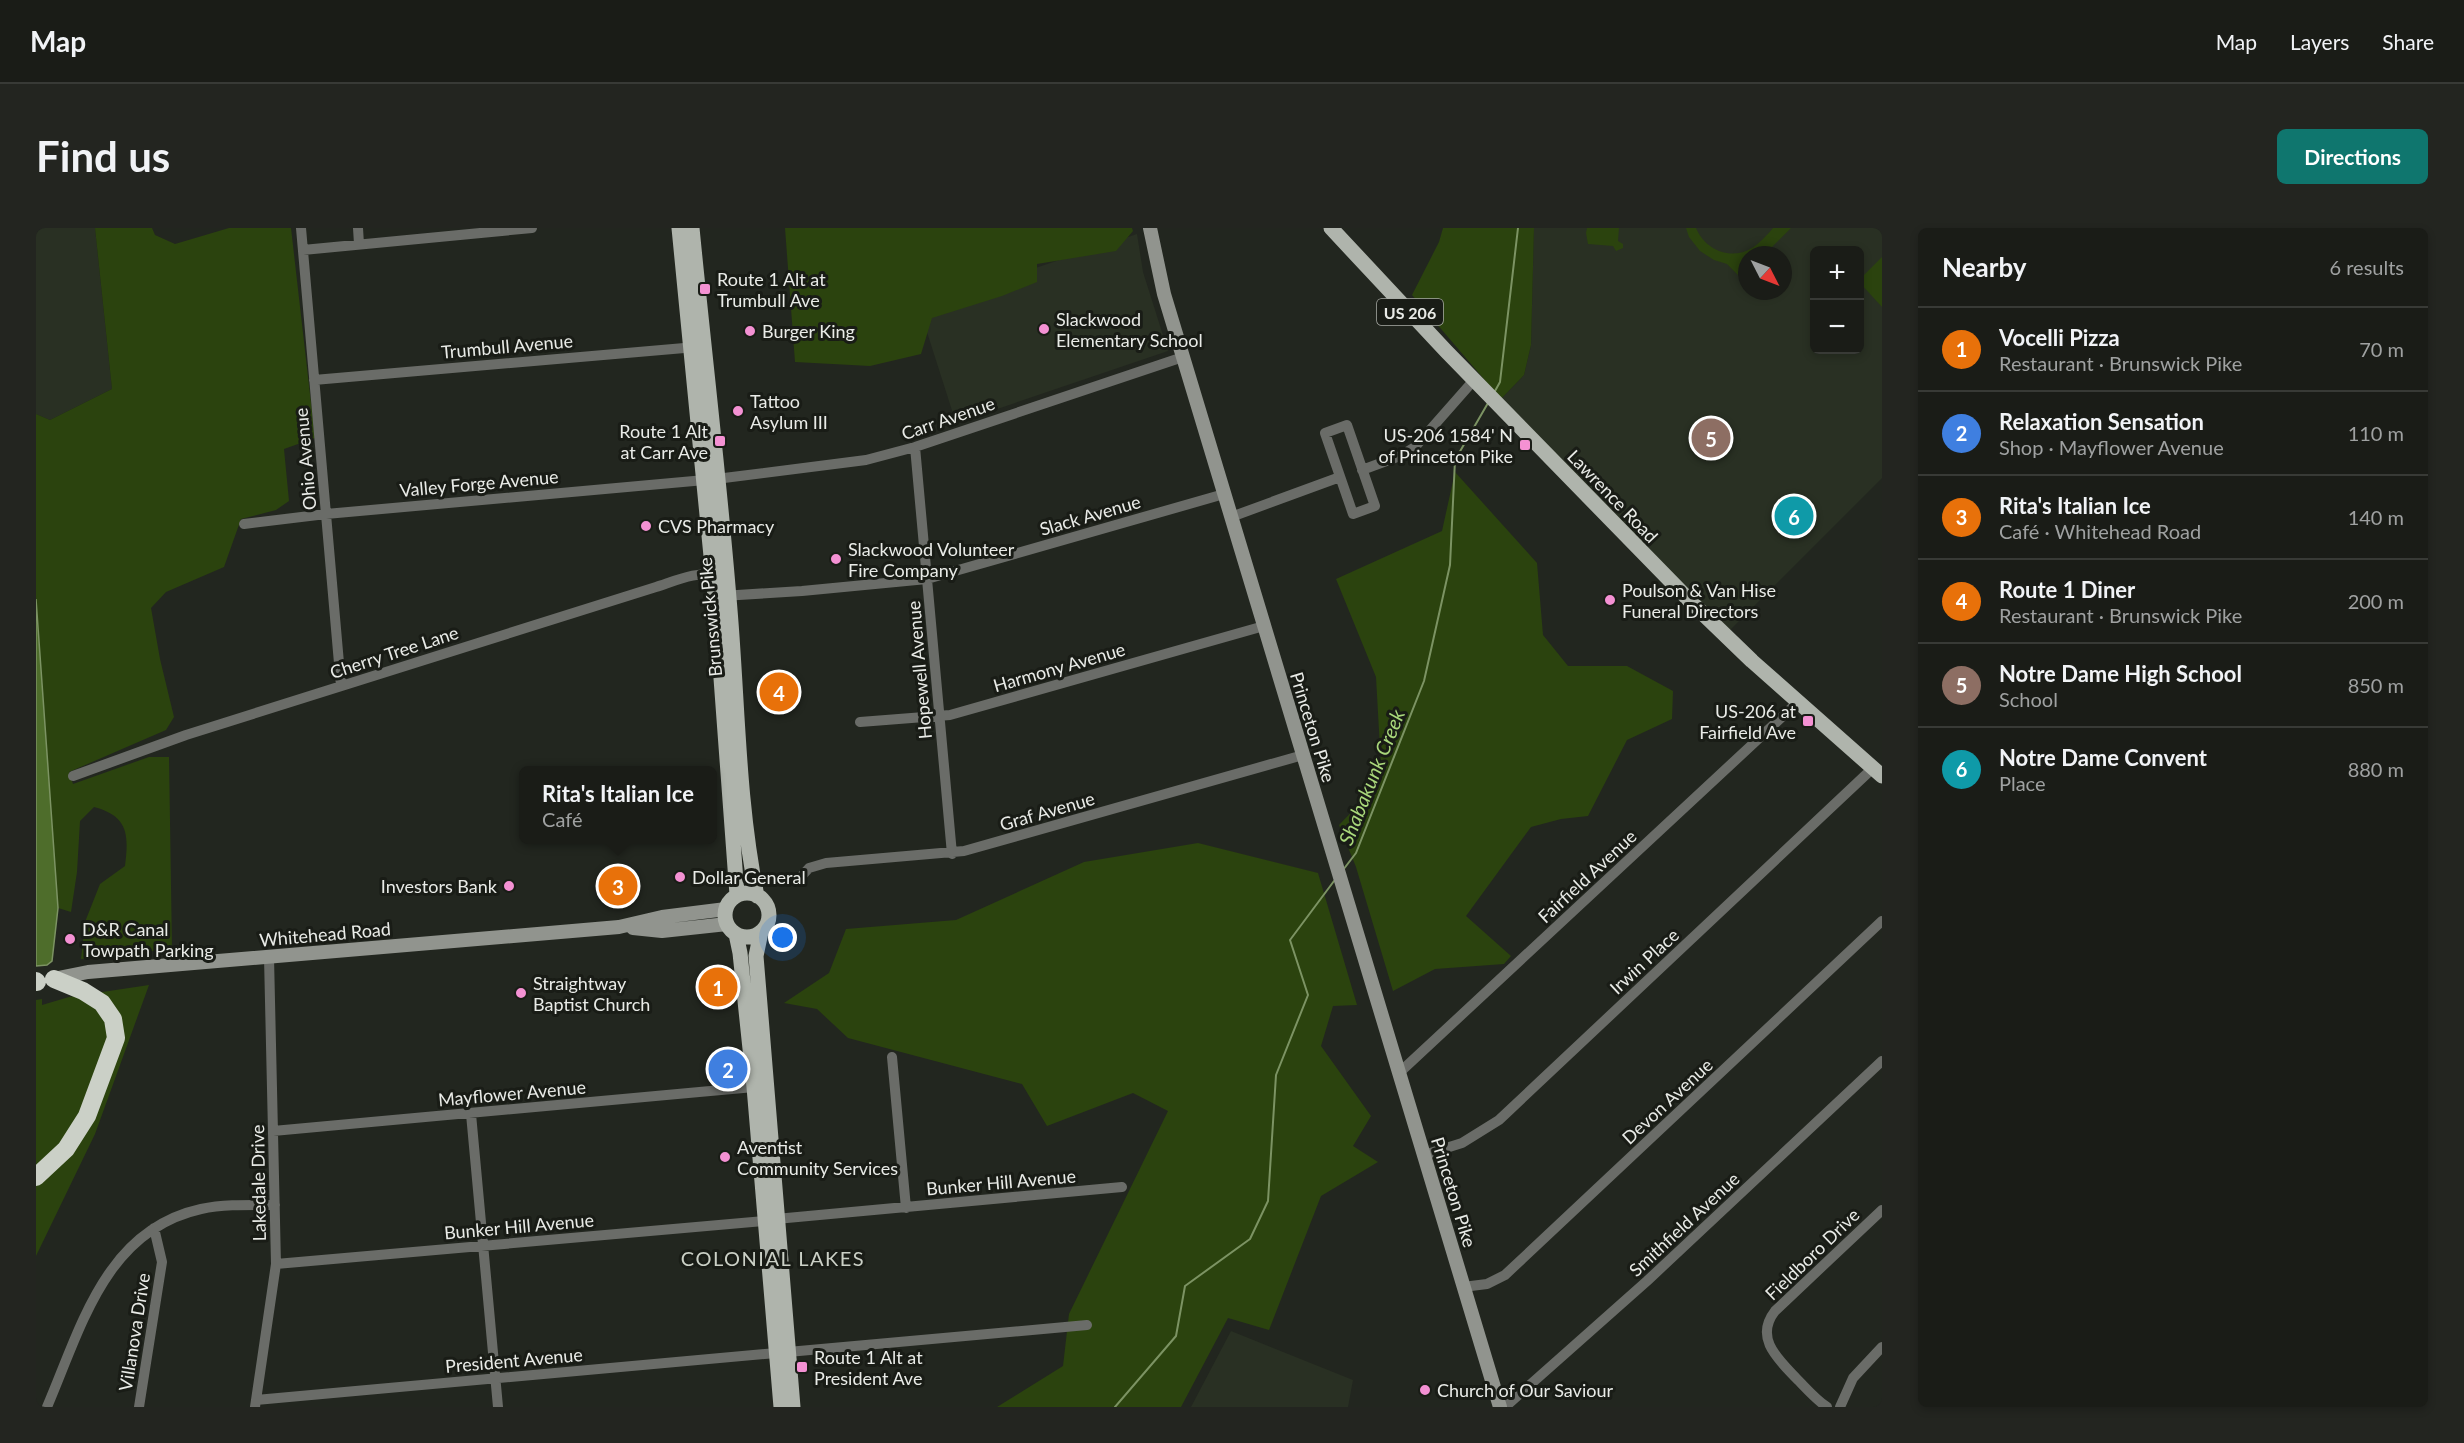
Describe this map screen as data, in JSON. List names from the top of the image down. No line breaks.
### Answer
{"streets":{"main road":["US 206","Lawrence Road","Brunswick Pike","Princeton Pike","Whitehead Road"],"street":["Trumbull Avenue","Carr Avenue","Ohio Avenue","Valley Forge Avenue","Slack Avenue","Cherry Tree Lane","Harmony Avenue","Hopewell Avenue","Graf Avenue","Fairfield Avenue","Irwin Place","Mayflower Avenue","Devon Avenue","Bunker Hill Avenue","Lakedale Drive","Smithfield Avenue","Fieldboro Drive","Villanova Drive","President Avenue"]},"crossings":[["Trumbull Avenue","Ohio Avenue"],["Trumbull Avenue","Brunswick Pike"],["Carr Avenue","Valley Forge Avenue"],["Carr Avenue","Brunswick Pike"],["Carr Avenue","Hopewell Avenue"],["Carr Avenue","Princeton Pike"],["Ohio Avenue","Valley Forge Avenue"],["Ohio Avenue","Cherry Tree Lane"],["Valley Forge Avenue","Brunswick Pike"],["Lawrence Road","Fairfield Avenue"],["Lawrence Road","Irwin Place"],["Slack Avenue","Brunswick Pike"],["Slack Avenue","Hopewell Avenue"],["Slack Avenue","Princeton Pike"],["Brunswick Pike","Cherry Tree Lane"],["Brunswick Pike","Whitehead Road"],["Harmony Avenue","Hopewell Avenue"],["Harmony Avenue","Princeton Pike"],["Hopewell Avenue","Graf Avenue"],["Princeton Pike","Graf Avenue"],["Princeton Pike","Fairfield Avenue"],["Princeton Pike","Irwin Place"],["Princeton Pike","Devon Avenue"],["Whitehead Road","Lakedale Drive"],["Mayflower Avenue","Lakedale Drive"],["Bunker Hill Avenue","Lakedale Drive"],["Lakedale Drive","President Avenue"]],"districts":["COLONIAL LAKES"],"water":["Shabakunk Creek"],"places":{"transit":["Route 1 Alt at Trumbull Ave","Route 1 Alt at Carr Ave","US-206 1584' N of Princeton Pike","US-206 at Fairfield Ave","Route 1 Alt at President Ave"],"other":["Slackwood Elementary School","Burger King","Tattoo Asylum III","CVS Pharmacy","Slackwood Volunteer Fire Company","Poulson & Van Hise Funeral Directors","Dollar General","Investors Bank","D&R Canal Towpath Parking","Straightway Baptist Church","Aventist Community Services","Church of Our Saviour"]},"north":"bottom right","page":{"header":"Map","nav":["Map","Layers","Share"],"buttons":"Directions","title":"Find us","heading":["Nearby","6 results"],"map_buttons":["+","−"],"list":[{"mark":"1","name":"Vocelli Pizza","note":"Restaurant · Brunswick Pike","value":"70 m"},{"mark":"2","name":"Relaxation Sensation","note":"Shop · Mayflower Avenue","value":"110 m"},{"mark":"3","name":"Rita's Italian Ice","note":"Café · Whitehead Road","value":"140 m"},{"mark":"4","name":"Route 1 Diner","note":"Restaurant · Brunswick Pike","value":"200 m"},{"mark":"5","name":"Notre Dame High School","note":"School","value":"850 m"},{"mark":"6","name":"Notre Dame Convent","note":"Place","value":"880 m"}],"pins":["5","6","4","3","1","2"],"popup":["Rita's Italian Ice","Café"]}}
